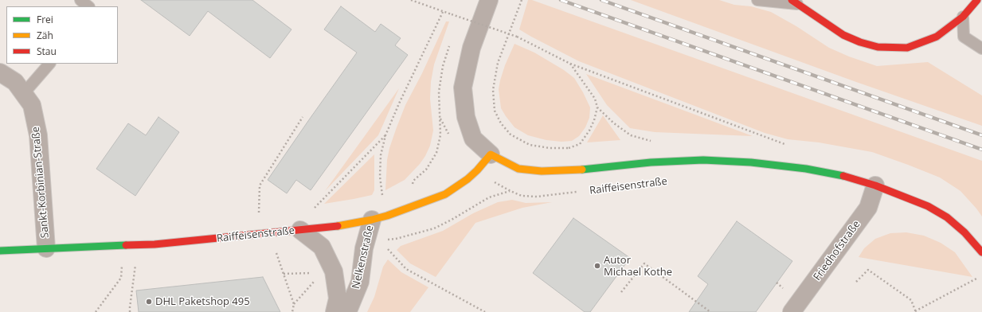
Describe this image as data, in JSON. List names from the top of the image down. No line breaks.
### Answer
{"streets":{"street":["Sankt-Korbinian-Straße","Raiffeisenstraße","Friedhofstraße","Nelkenstraße"]},"crossings":[["Sankt-Korbinian-Straße","Raiffeisenstraße"],["Raiffeisenstraße","Friedhofstraße"],["Raiffeisenstraße","Nelkenstraße"]],"places":["Autor Michael Kothe","DHL Paketshop 495"],"legend":["Frei","Zäh","Stau"]}
